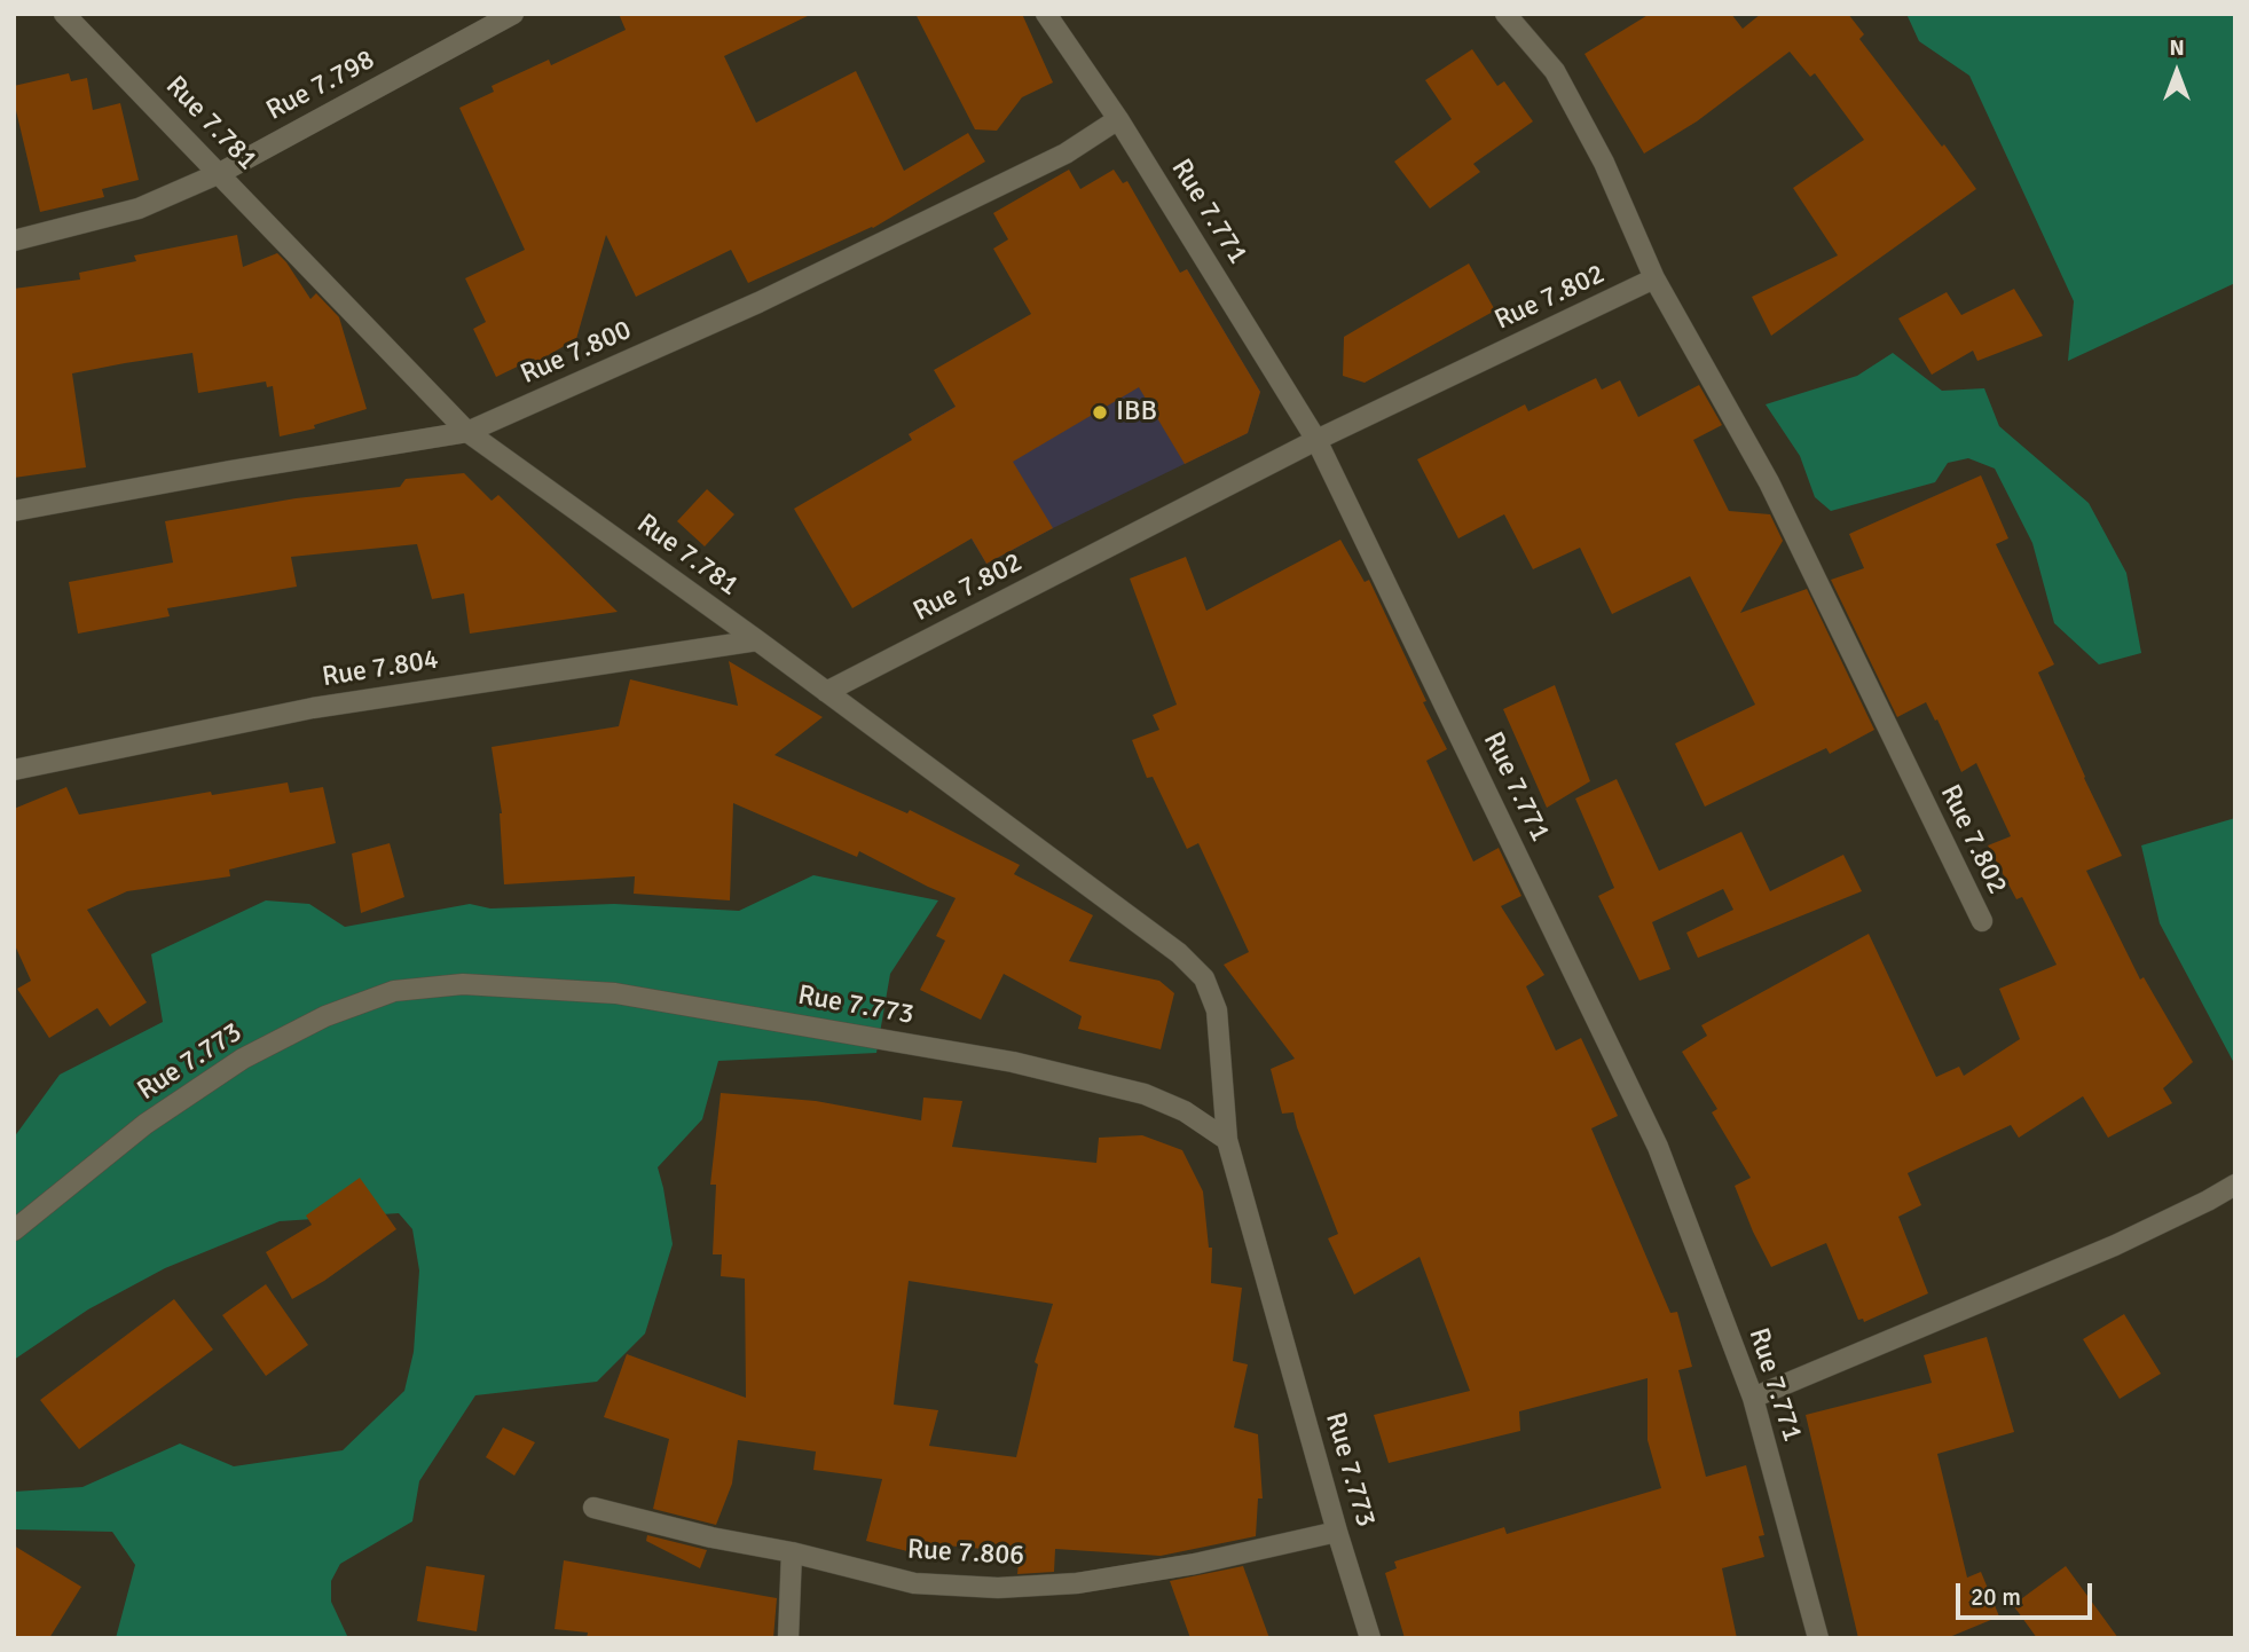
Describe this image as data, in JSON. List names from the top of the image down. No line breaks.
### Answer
{"streets":{"street":["Rue 7.798","Rue 7.781","Rue 7.771","Rue 7.802","Rue 7.800","Rue 7.804","Rue 7.773","Rue 7.806"]},"crossings":[["Rue 7.798","Rue 7.781"],["Rue 7.781","Rue 7.802"],["Rue 7.781","Rue 7.800"],["Rue 7.781","Rue 7.804"],["Rue 7.781","Rue 7.773"],["Rue 7.771","Rue 7.802"],["Rue 7.771","Rue 7.800"],["Rue 7.773","Rue 7.806"]],"places":["IBB"],"scale_bar":"20 m","north":"top"}
